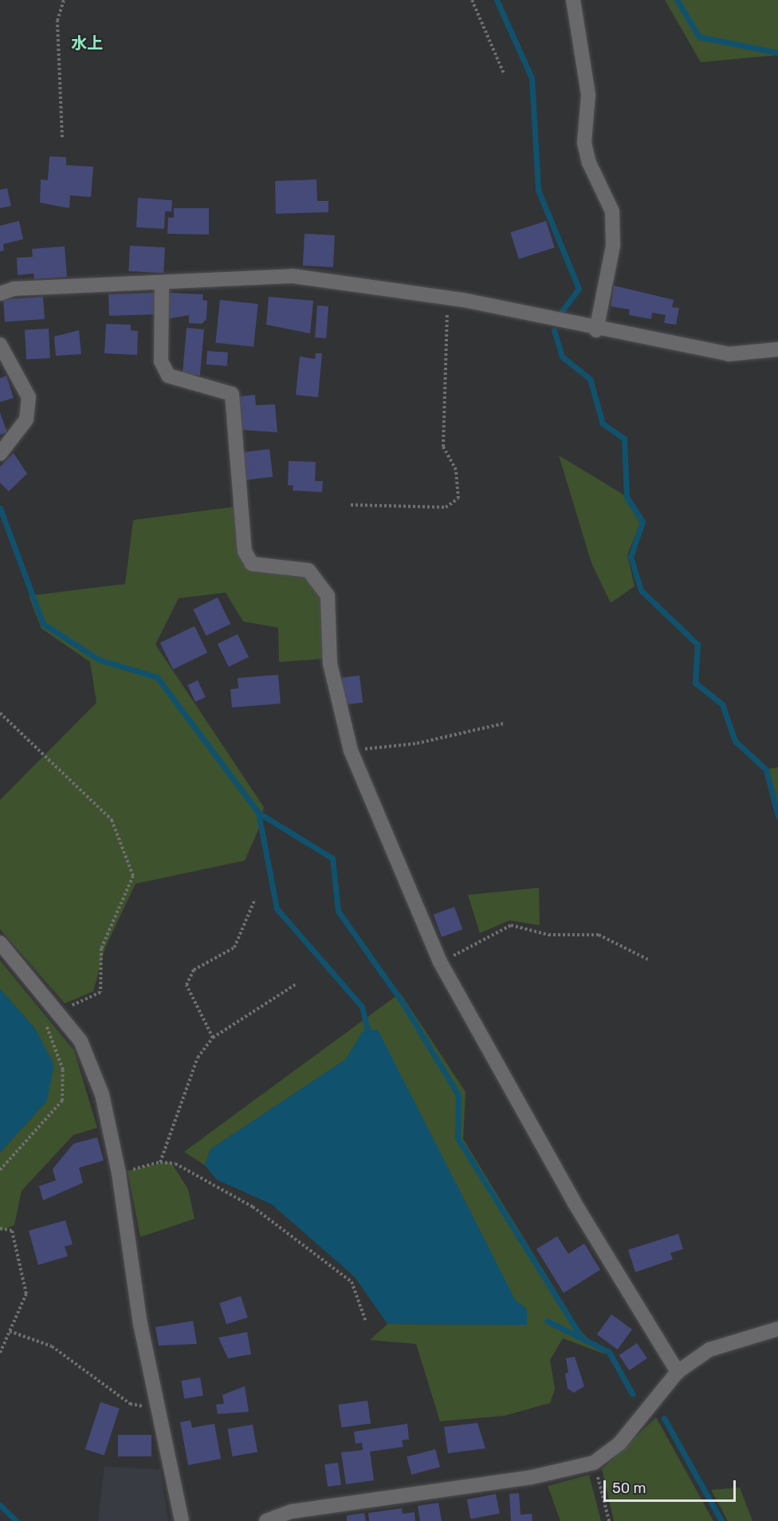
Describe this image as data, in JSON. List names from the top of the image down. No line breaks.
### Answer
{"districts":["水上"],"scale_bar":"50 m"}
